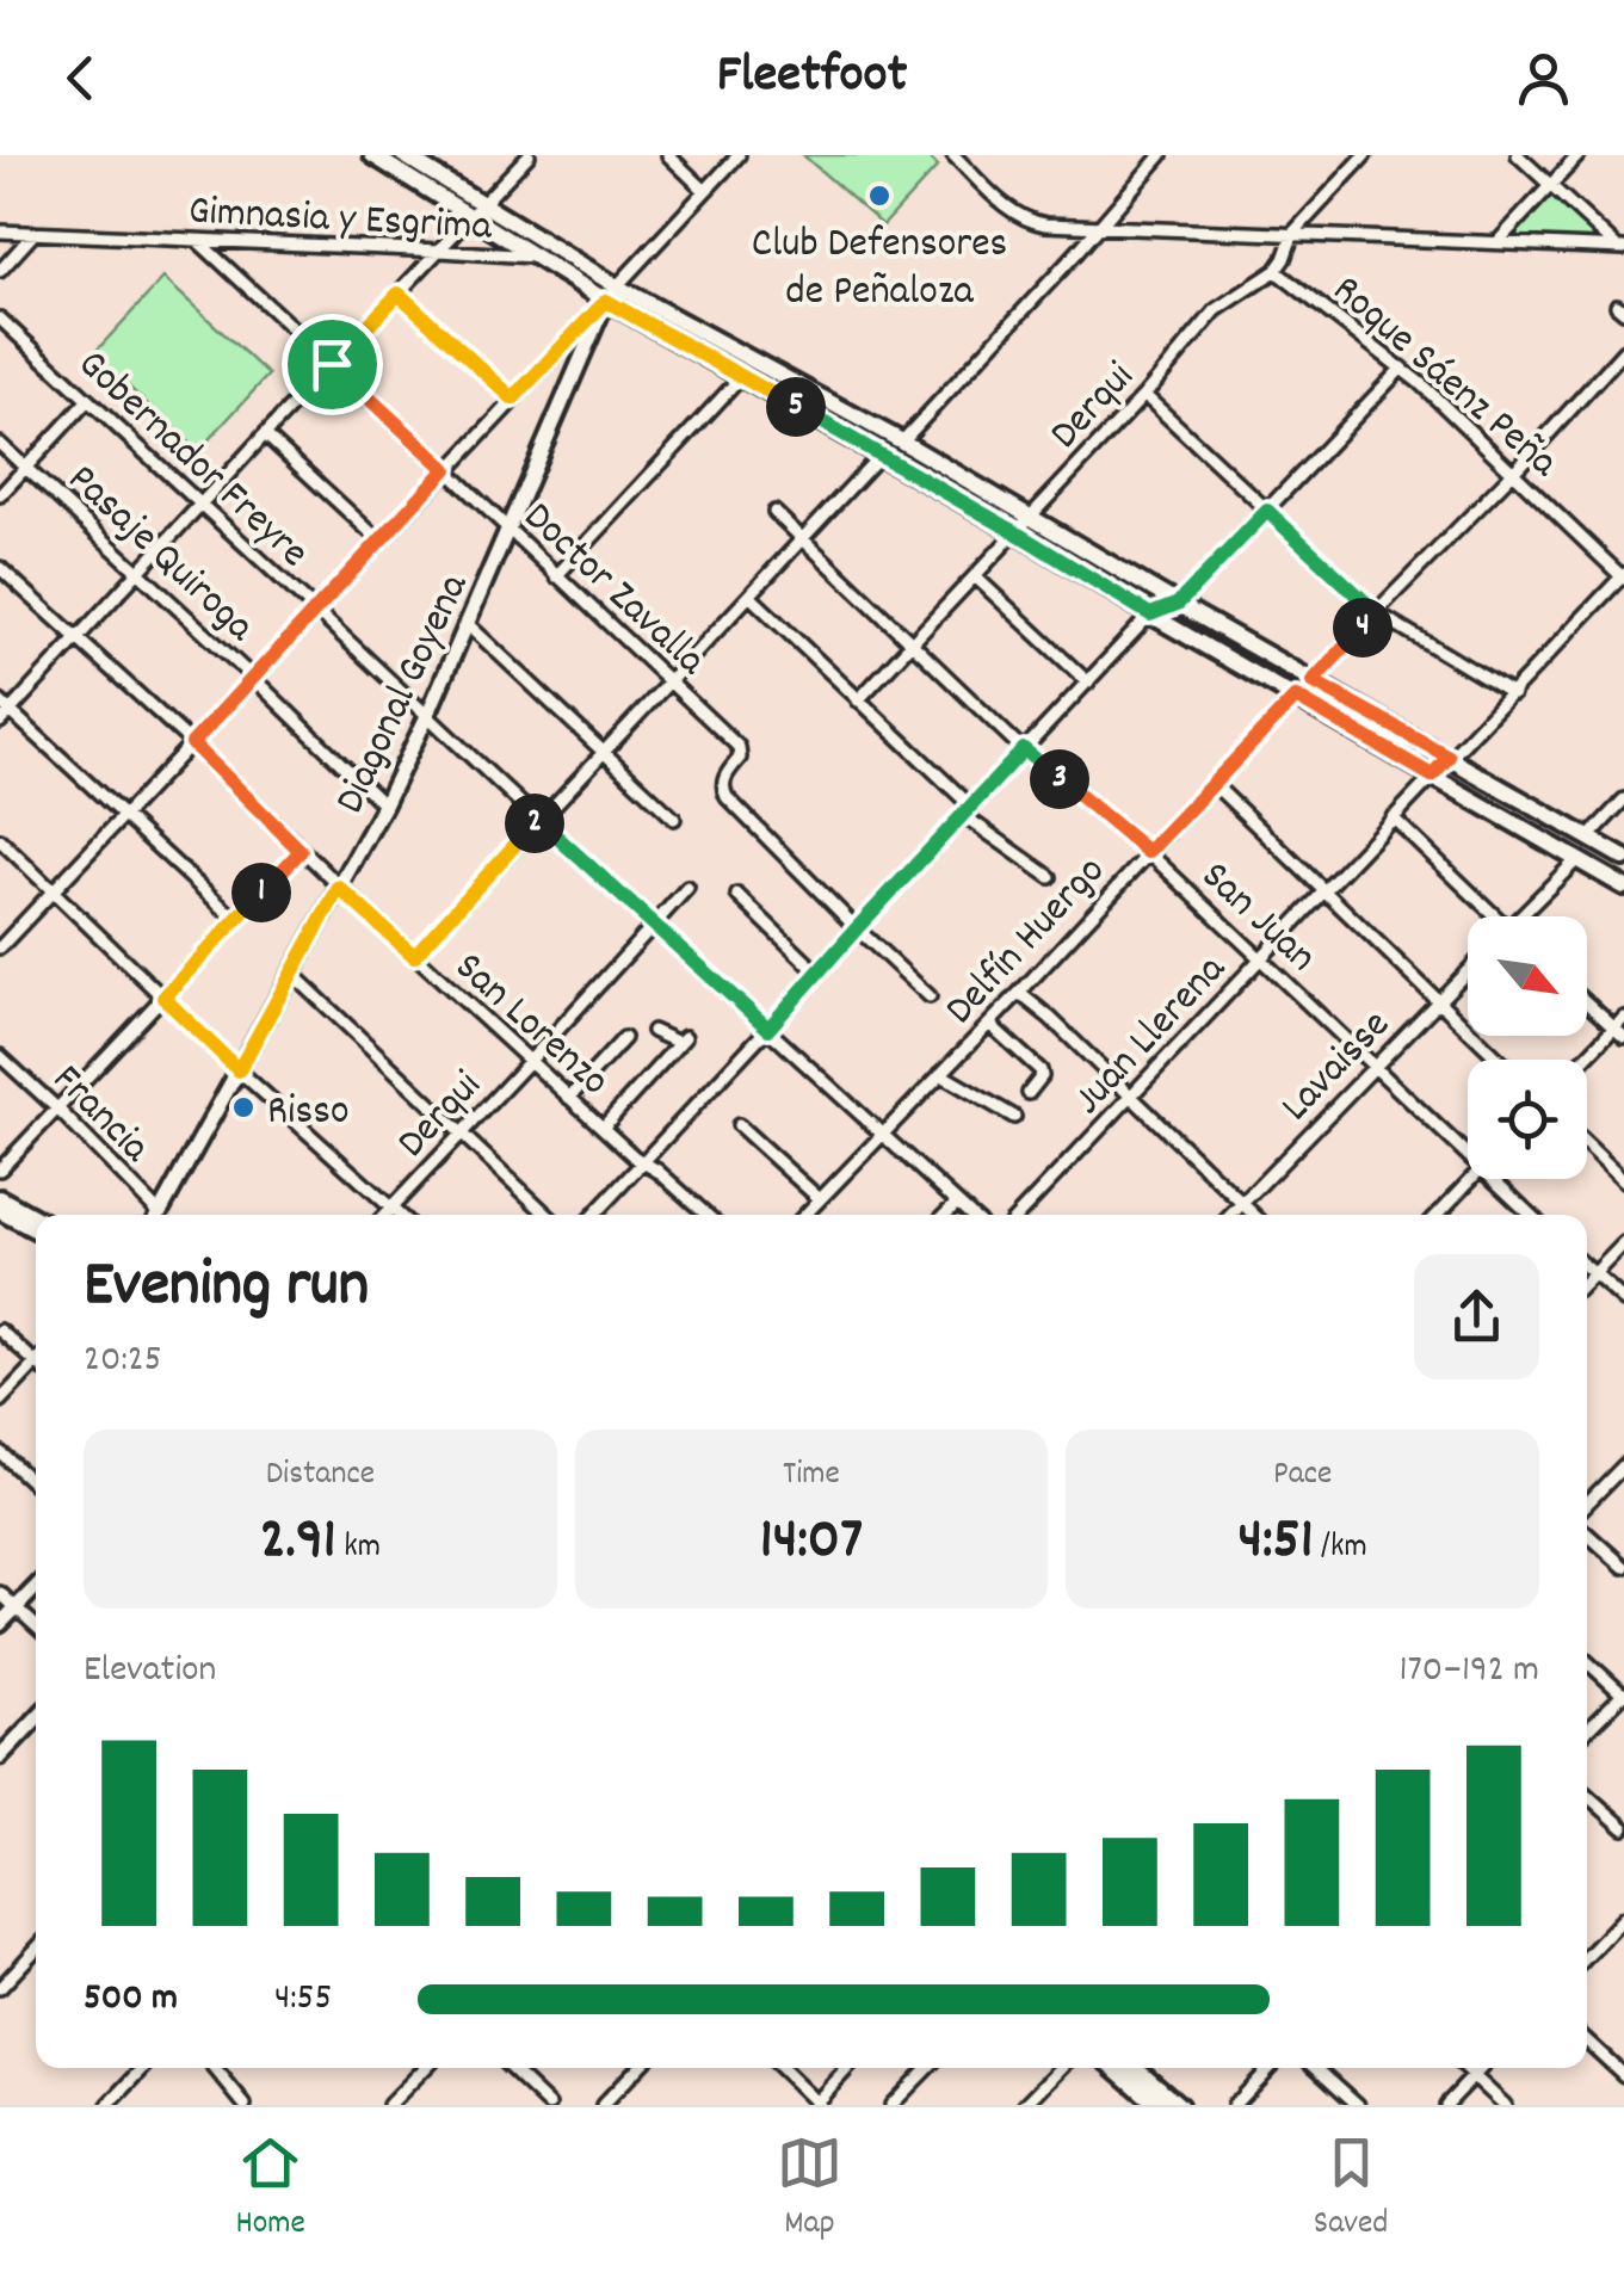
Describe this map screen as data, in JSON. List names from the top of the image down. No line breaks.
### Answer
{"streets":{"street":["Gimnasia y Esgrima","Roque Sáenz Peña","Derqui","Gobernador Freyre","Pasaje Quiroga","Doctor Zavalla","Diagonal Goyena","San Juan","Delfín Huergo","San Lorenzo","Juan Llerena","Lavaisse","Francia"]},"crossings":[["Gimnasia y Esgrima","Doctor Zavalla"],["Roque Sáenz Peña","Derqui"],["Roque Sáenz Peña","Juan Llerena"],["Derqui","Gobernador Freyre"],["Derqui","San Juan"],["Derqui","San Lorenzo"],["Gobernador Freyre","Diagonal Goyena"],["Gobernador Freyre","Delfín Huergo"],["Pasaje Quiroga","Diagonal Goyena"],["Doctor Zavalla","Diagonal Goyena"],["Diagonal Goyena","San Lorenzo"],["San Juan","Delfín Huergo"],["San Juan","Juan Llerena"],["San Juan","Lavaisse"]],"places":["Club Defensores de Peñaloza","Risso"],"north":"bottom right","page":{"header":"Fleetfoot","pins":["5","4","3","2","1"],"heading":["Evening run","20:25"],"stats":[["Distance","2.91 km"],["Time","14:07"],["Pace","4:51 /km"]],"chart":["Elevation","170–192 m"],"list":[{"name":"500 m","note":"4:55"}],"tabs":["Home","Map","Saved"]}}
